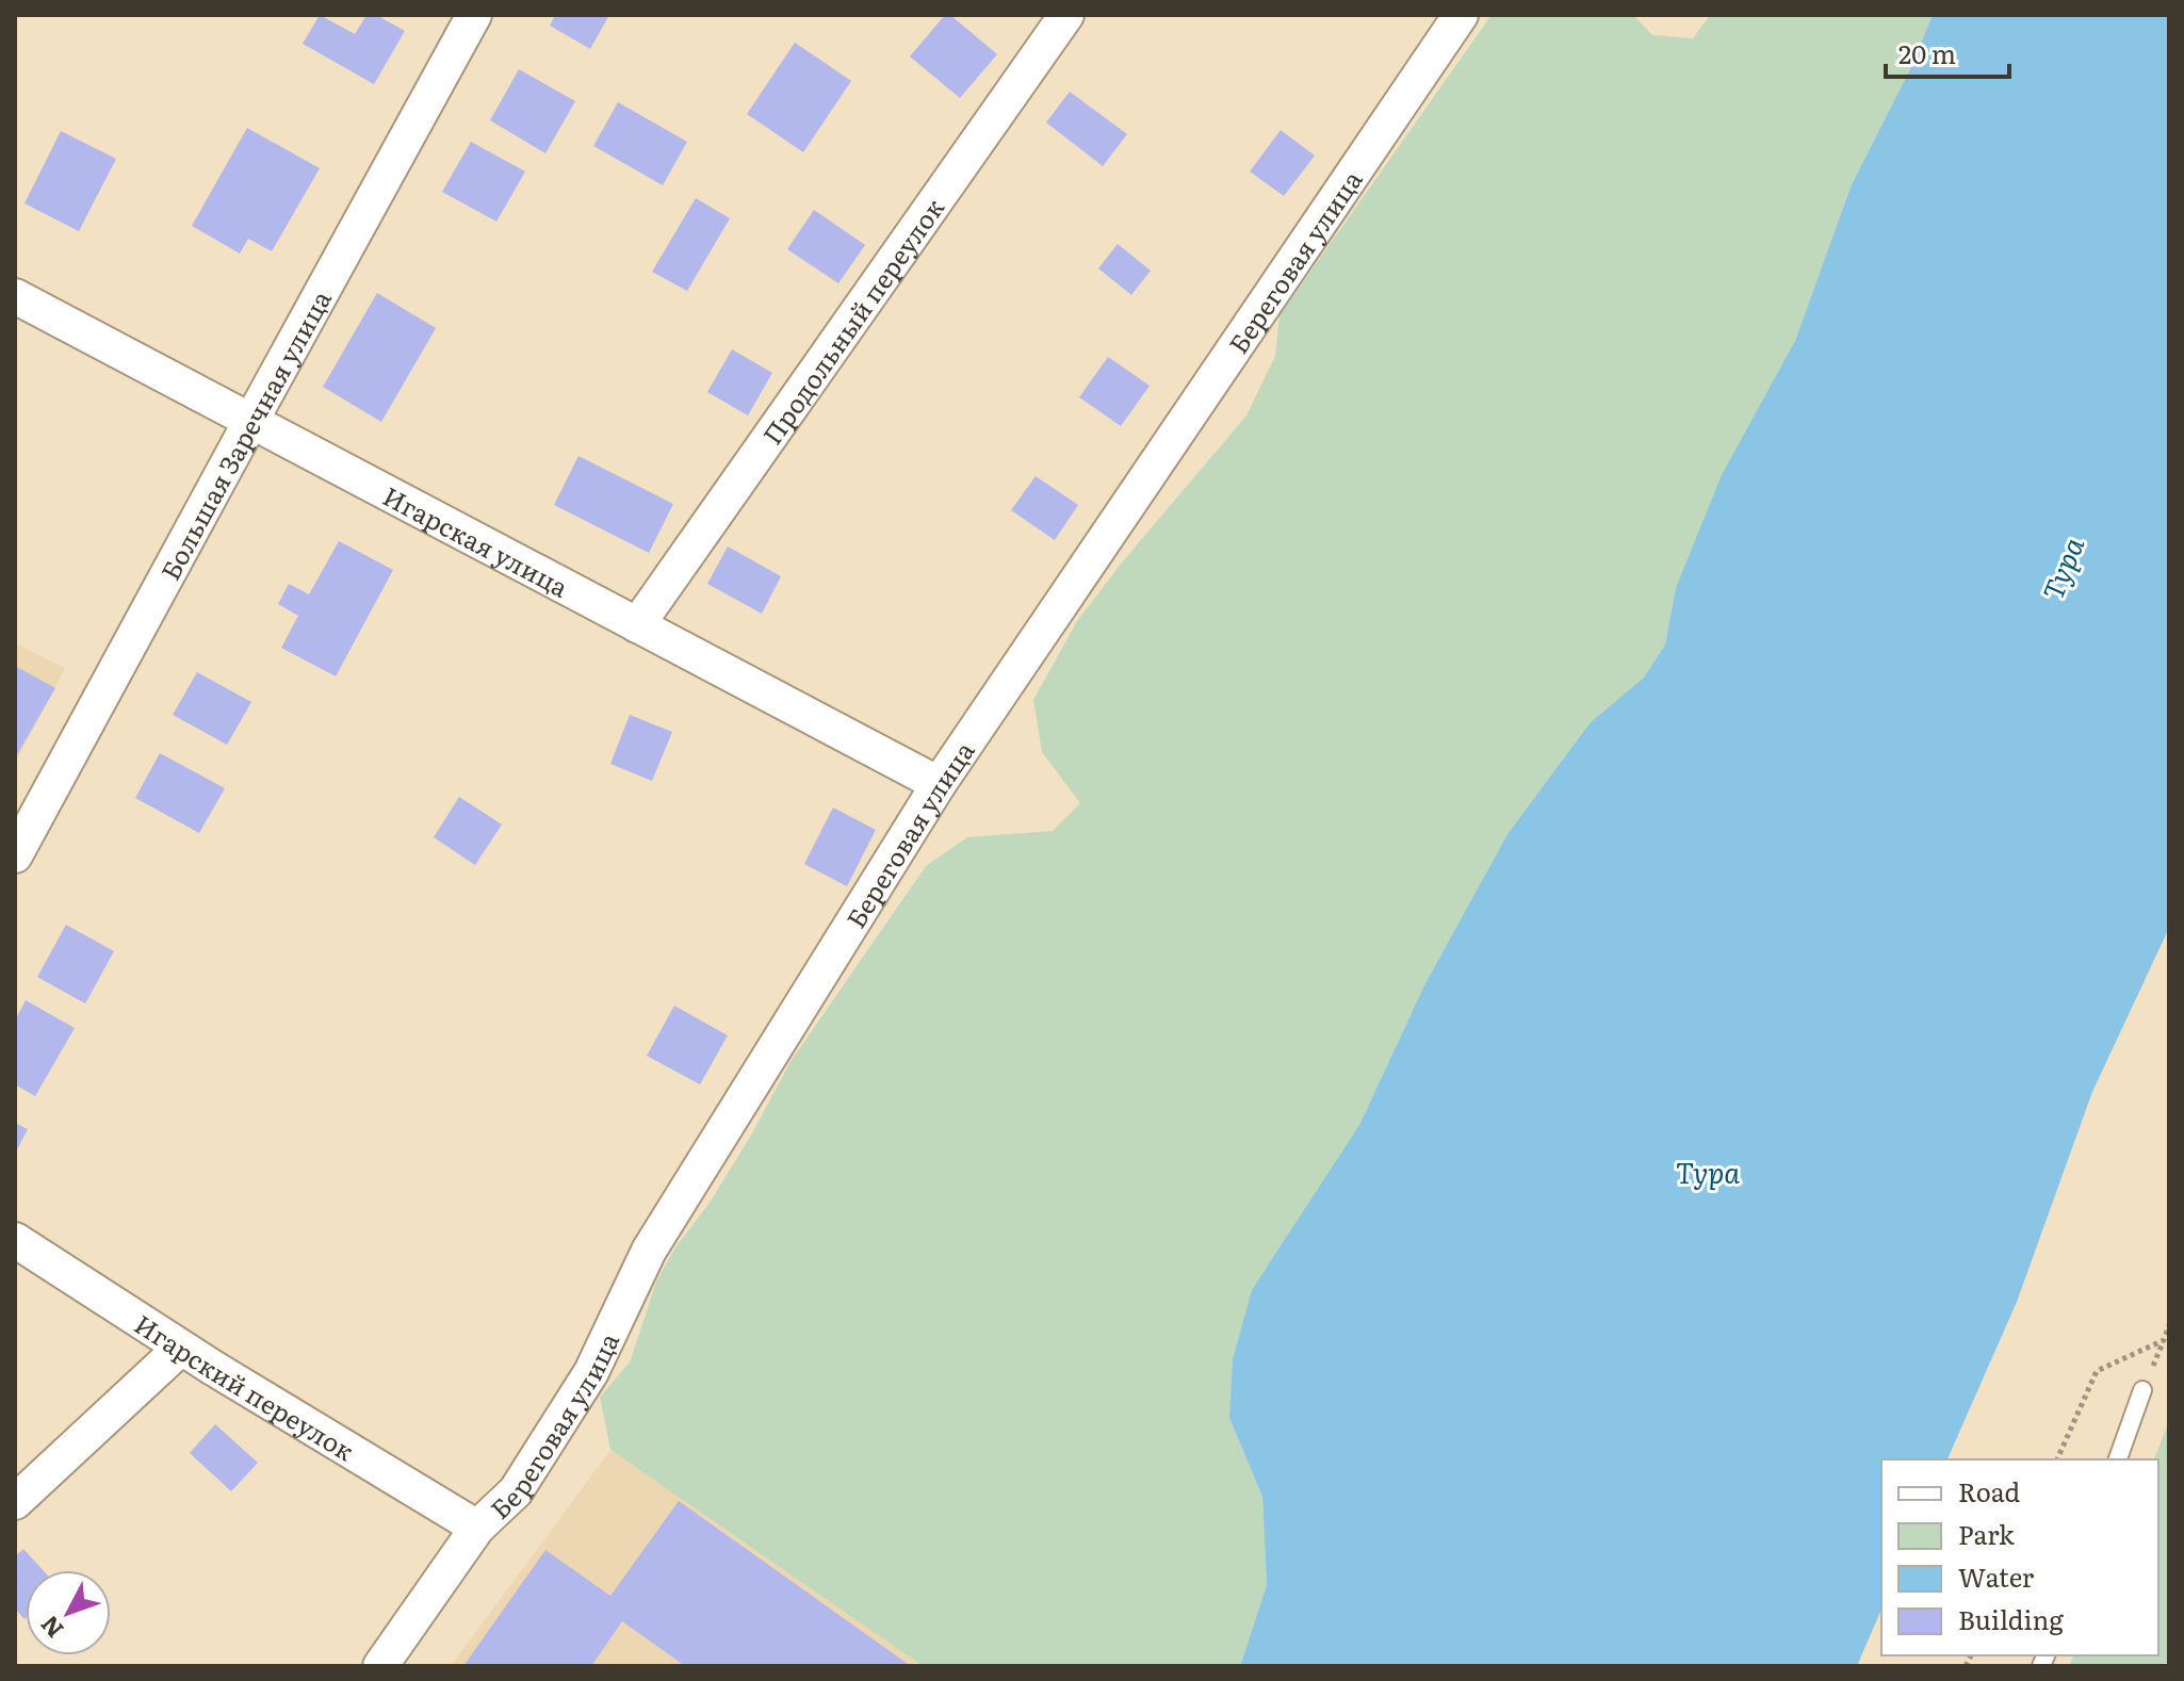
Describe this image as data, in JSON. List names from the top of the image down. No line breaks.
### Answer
{"streets":{"street":["Береговая улица","Продольный переулок","Большая Заречная улица","Игарская улица","Игарский переулок"]},"crossings":[["Береговая улица","Игарская улица"],["Береговая улица","Игарский переулок"],["Продольный переулок","Игарская улица"],["Большая Заречная улица","Игарская улица"]],"water":["Тура"],"legend":["Road","Park","Water","Building"],"scale_bar":"20 m","north":"bottom left"}
